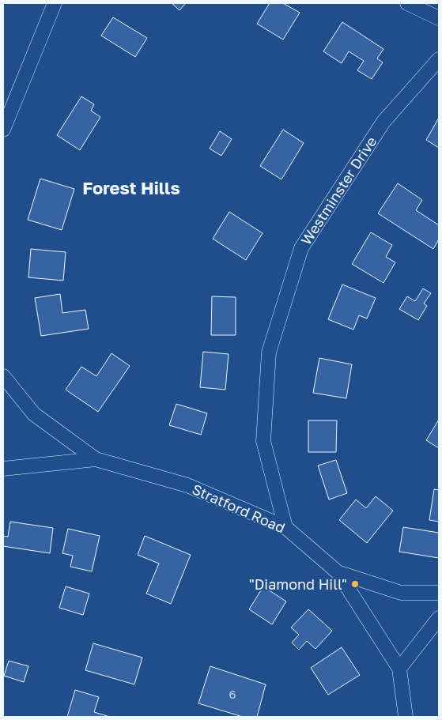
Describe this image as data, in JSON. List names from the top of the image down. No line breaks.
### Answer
{"streets":{"street":["Westminster Drive","Stratford Road"]},"crossings":[["Westminster Drive","Stratford Road"]],"districts":["Forest Hills"],"places":["\"Diamond Hill\""],"house_numbers":["6"]}
